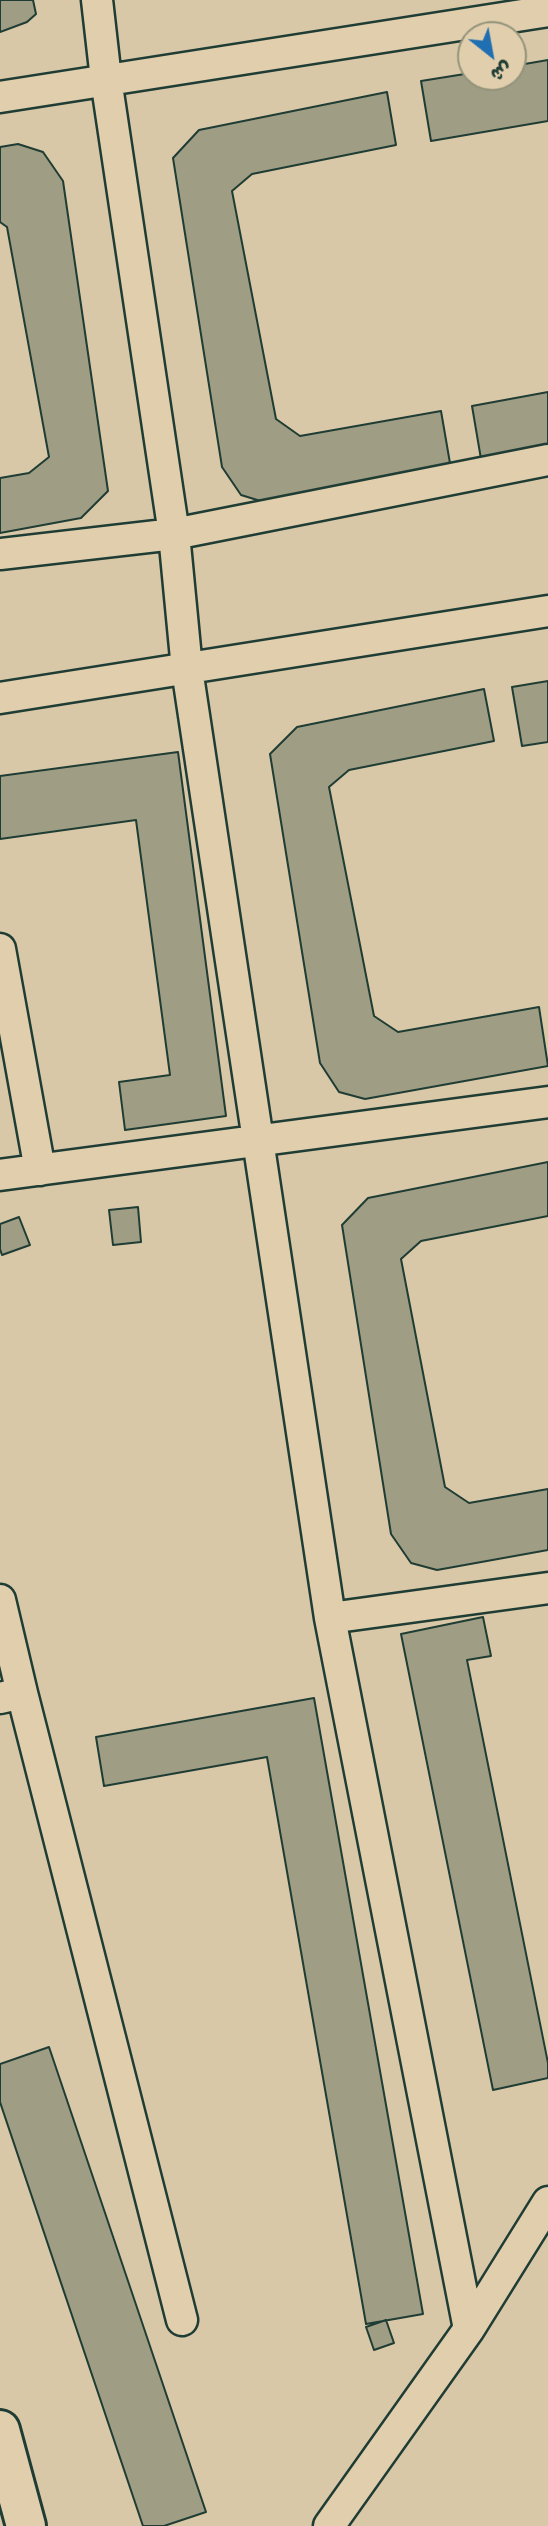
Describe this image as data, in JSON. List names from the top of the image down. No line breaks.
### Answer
{"north":"bottom right"}
